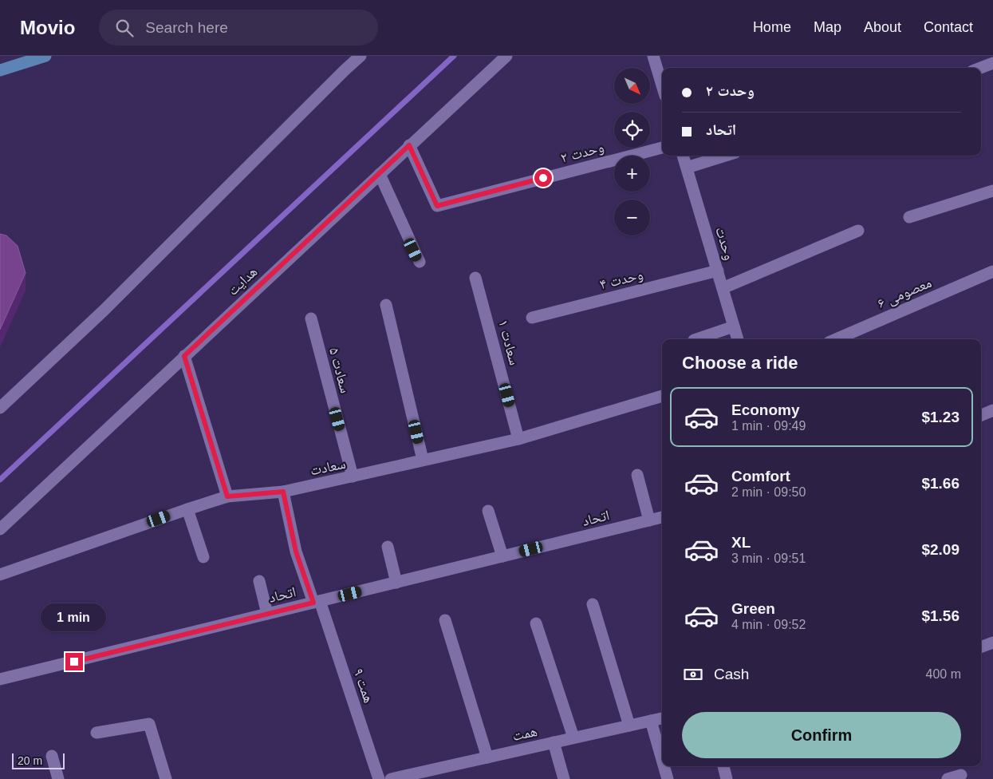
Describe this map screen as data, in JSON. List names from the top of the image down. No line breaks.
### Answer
{"streets":{"street":["وحدت ۲","وحدت","وحدت ۴","هدایت","معصومی ۶","سعادت ۱","سعادت ۵","سعادت","اتحاد","همت ۹","همت"]},"crossings":[["وحدت ۲","هدایت"],["وحدت","وحدت ۴"],["سعادت ۱","سعادت"],["سعادت ۵","سعادت"],["سعادت","همت ۹"],["اتحاد","همت ۹"]],"scale_bar":"20 m","north":"bottom right","page":{"header":"Movio","search":"Search here","nav":["Home","Map","About","Contact"],"map_buttons":["+","−"],"banner":["وحدت ۲","اتحاد"],"heading":"Choose a ride","list":[{"name":"Economy","note":"1 min · 09:49","value":"$1.23"},{"name":"Comfort","note":"2 min · 09:50","value":"$1.66"},{"name":"XL","note":"3 min · 09:51","value":"$2.09"},{"name":"Green","note":"4 min · 09:52","value":"$1.56"}],"bubble":"1 min","pay":["Cash","400 m"],"buttons":"Confirm","scale":"20 m"}}
